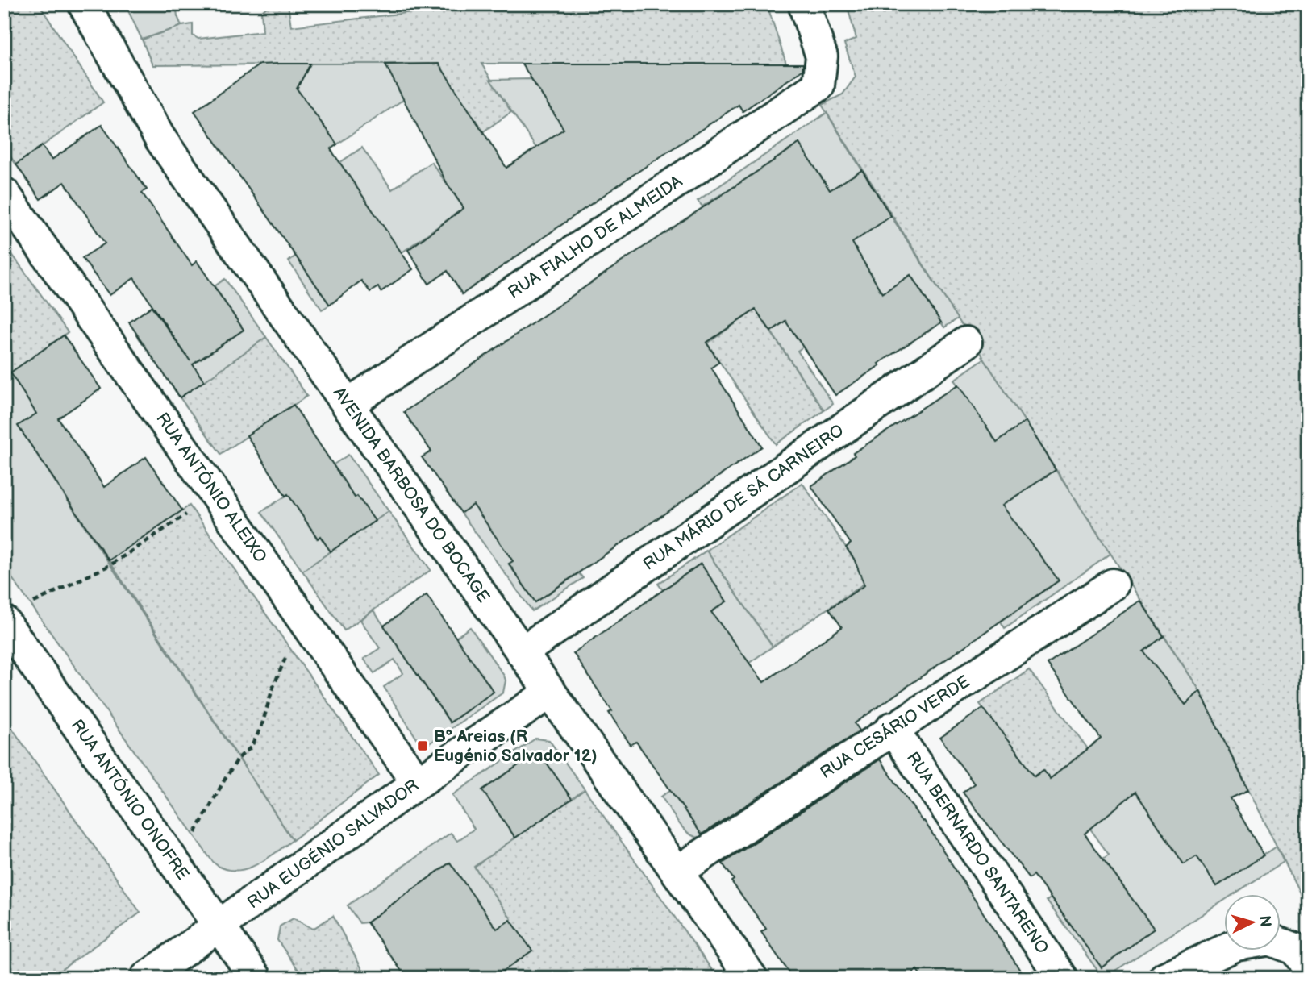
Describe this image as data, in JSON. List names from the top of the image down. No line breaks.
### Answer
{"streets":{"street":["RUA FIALHO DE ALMEIDA","RUA ANTÓNIO ALEIXO","AVENIDA BARBOSA DO BOCAGE","RUA MÁRIO DE SÁ CARNEIRO","RUA CESÁRIO VERDE","RUA ANTÓNIO ONOFRE","RUA EUGÉNIO SALVADOR","RUA BERNARDO SANTARENO"]},"crossings":[["RUA FIALHO DE ALMEIDA","AVENIDA BARBOSA DO BOCAGE"],["RUA ANTÓNIO ALEIXO","RUA EUGÉNIO SALVADOR"],["AVENIDA BARBOSA DO BOCAGE","RUA MÁRIO DE SÁ CARNEIRO"],["AVENIDA BARBOSA DO BOCAGE","RUA CESÁRIO VERDE"],["AVENIDA BARBOSA DO BOCAGE","RUA EUGÉNIO SALVADOR"],["RUA CESÁRIO VERDE","RUA BERNARDO SANTARENO"],["RUA ANTÓNIO ONOFRE","RUA EUGÉNIO SALVADOR"]],"places":{"transit":["Bº Areias (R Eugénio Salvador 12)"]},"north":"right"}
